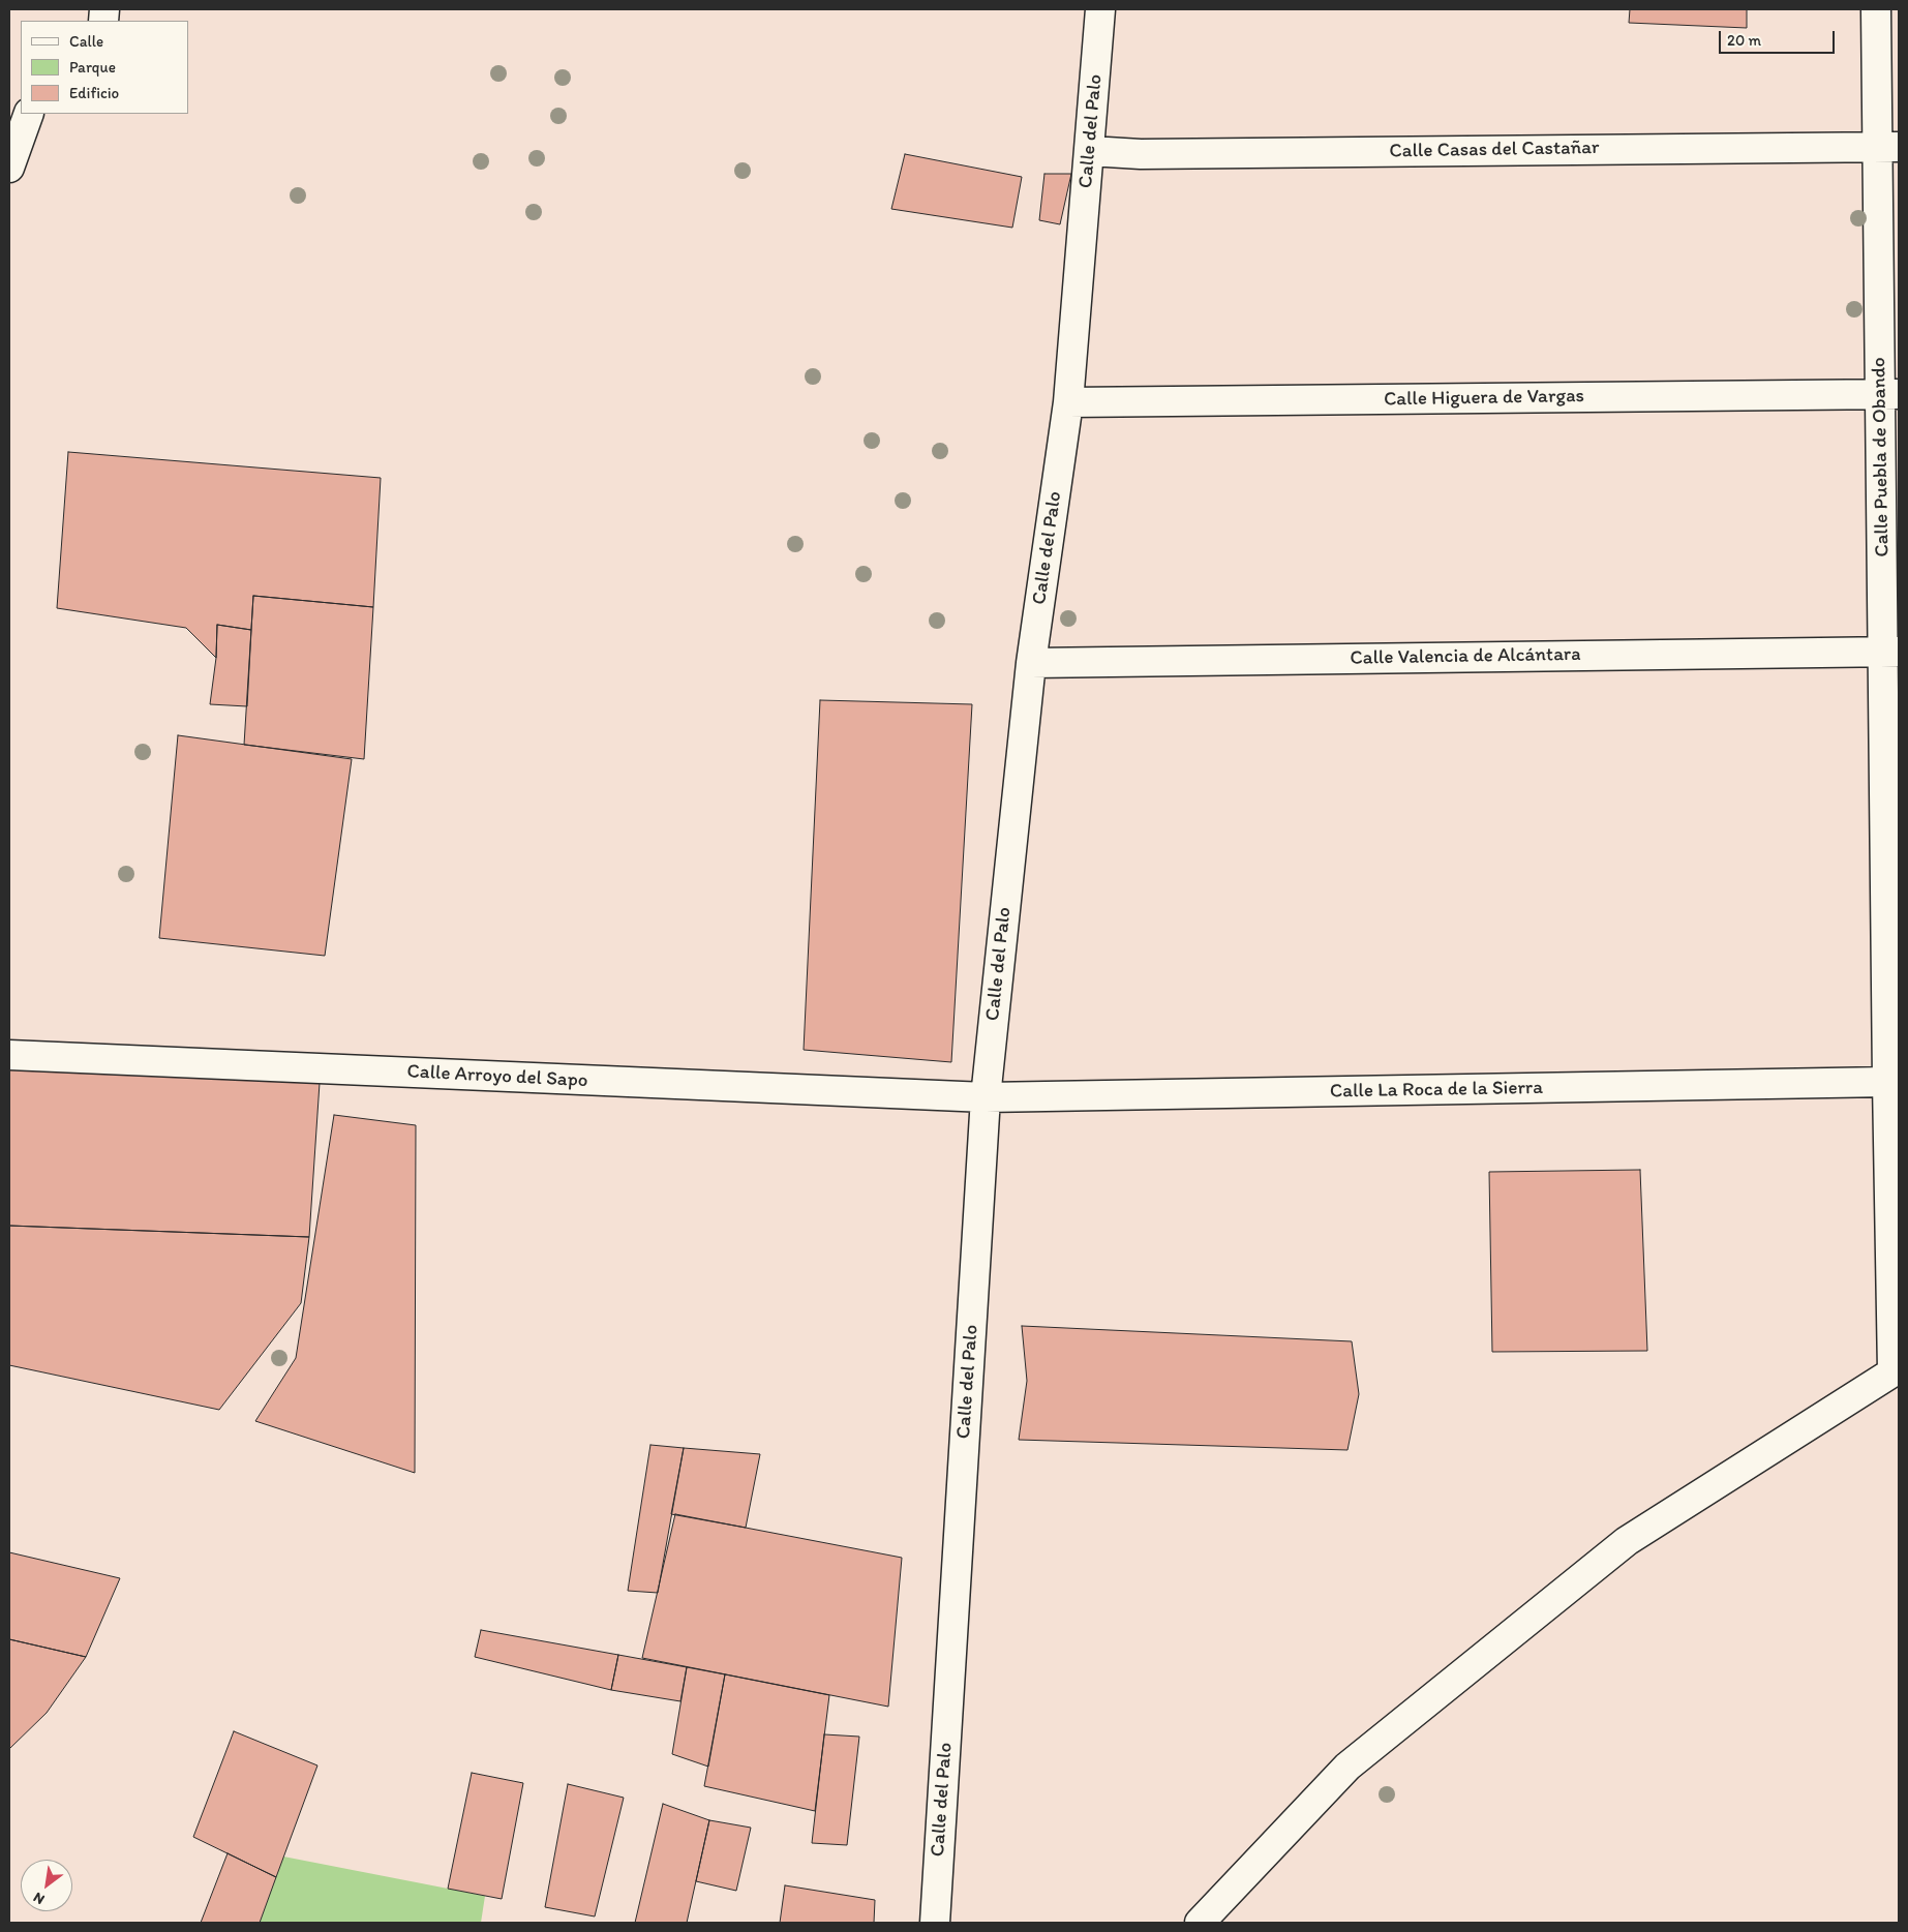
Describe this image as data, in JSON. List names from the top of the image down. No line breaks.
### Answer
{"streets":{"street":["Calle del Palo","Calle Casas del Castañar","Calle Higuera de Vargas","Calle Puebla de Obando","Calle Valencia de Alcántara","Calle Arroyo del Sapo","Calle La Roca de la Sierra"]},"crossings":[["Calle del Palo","Calle Casas del Castañar"],["Calle del Palo","Calle Higuera de Vargas"],["Calle del Palo","Calle Valencia de Alcántara"],["Calle del Palo","Calle Arroyo del Sapo"],["Calle del Palo","Calle La Roca de la Sierra"],["Calle Casas del Castañar","Calle Puebla de Obando"],["Calle Higuera de Vargas","Calle Puebla de Obando"],["Calle Puebla de Obando","Calle Valencia de Alcántara"],["Calle Puebla de Obando","Calle La Roca de la Sierra"],["Calle Arroyo del Sapo","Calle La Roca de la Sierra"]],"legend":["Calle","Parque","Edificio"],"scale_bar":"20 m","north":"bottom left"}
